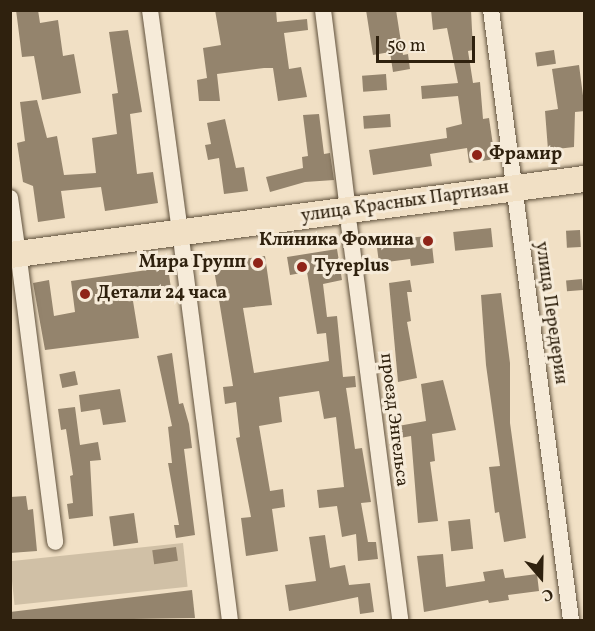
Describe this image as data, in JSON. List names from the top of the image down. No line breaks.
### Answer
{"streets":{"highway":["улица Красных Партизан"],"street":["улица Передерия","проезд Энгельса"]},"crossings":[["улица Красных Партизан","улица Передерия"],["улица Красных Партизан","проезд Энгельса"]],"places":["Фрамир","Клиника Фомина","Мира Групп","Tyreplus","Детали 24 часа"],"scale_bar":"50 m","north":"bottom"}
